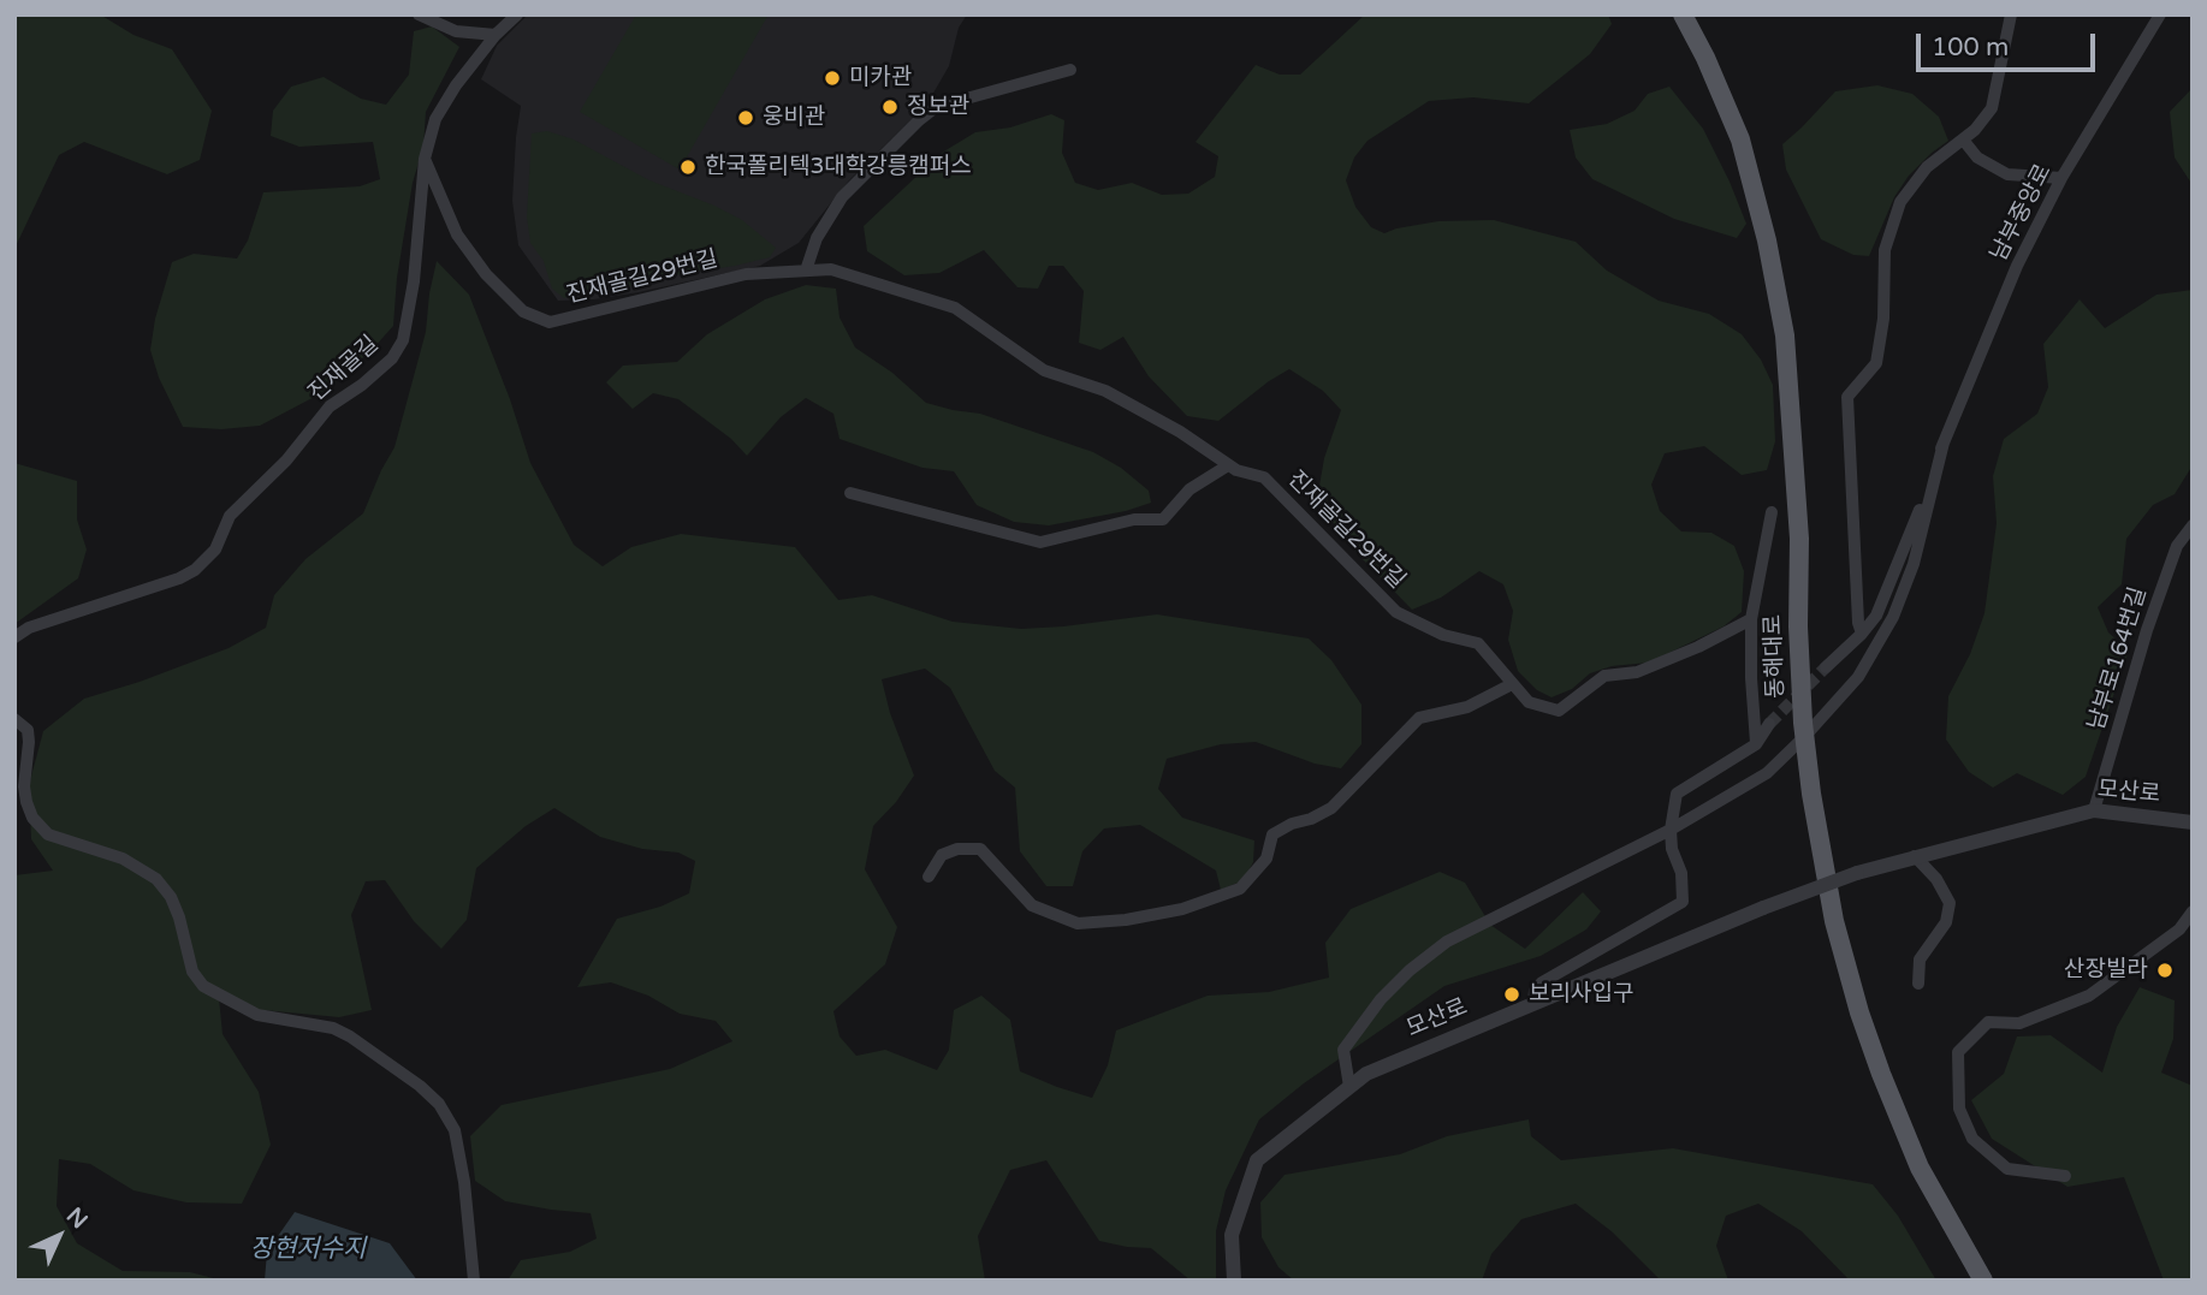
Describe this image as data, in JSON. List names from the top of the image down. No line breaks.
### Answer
{"streets":{"main road":["동해대로"],"street":["남부중앙로","진재골길29번길","진재골길","남부로164번길","모산로"]},"crossings":[["남부중앙로","동해대로"],["남부중앙로","모산로"],["진재골길29번길","진재골길"],["남부로164번길","모산로"]],"water":["장현저수지"],"places":["미카관","정보관","웅비관","한국폴리텍3대학강릉캠퍼스","산장빌라","보리사입구"],"scale_bar":"100 m","north":"top right"}
